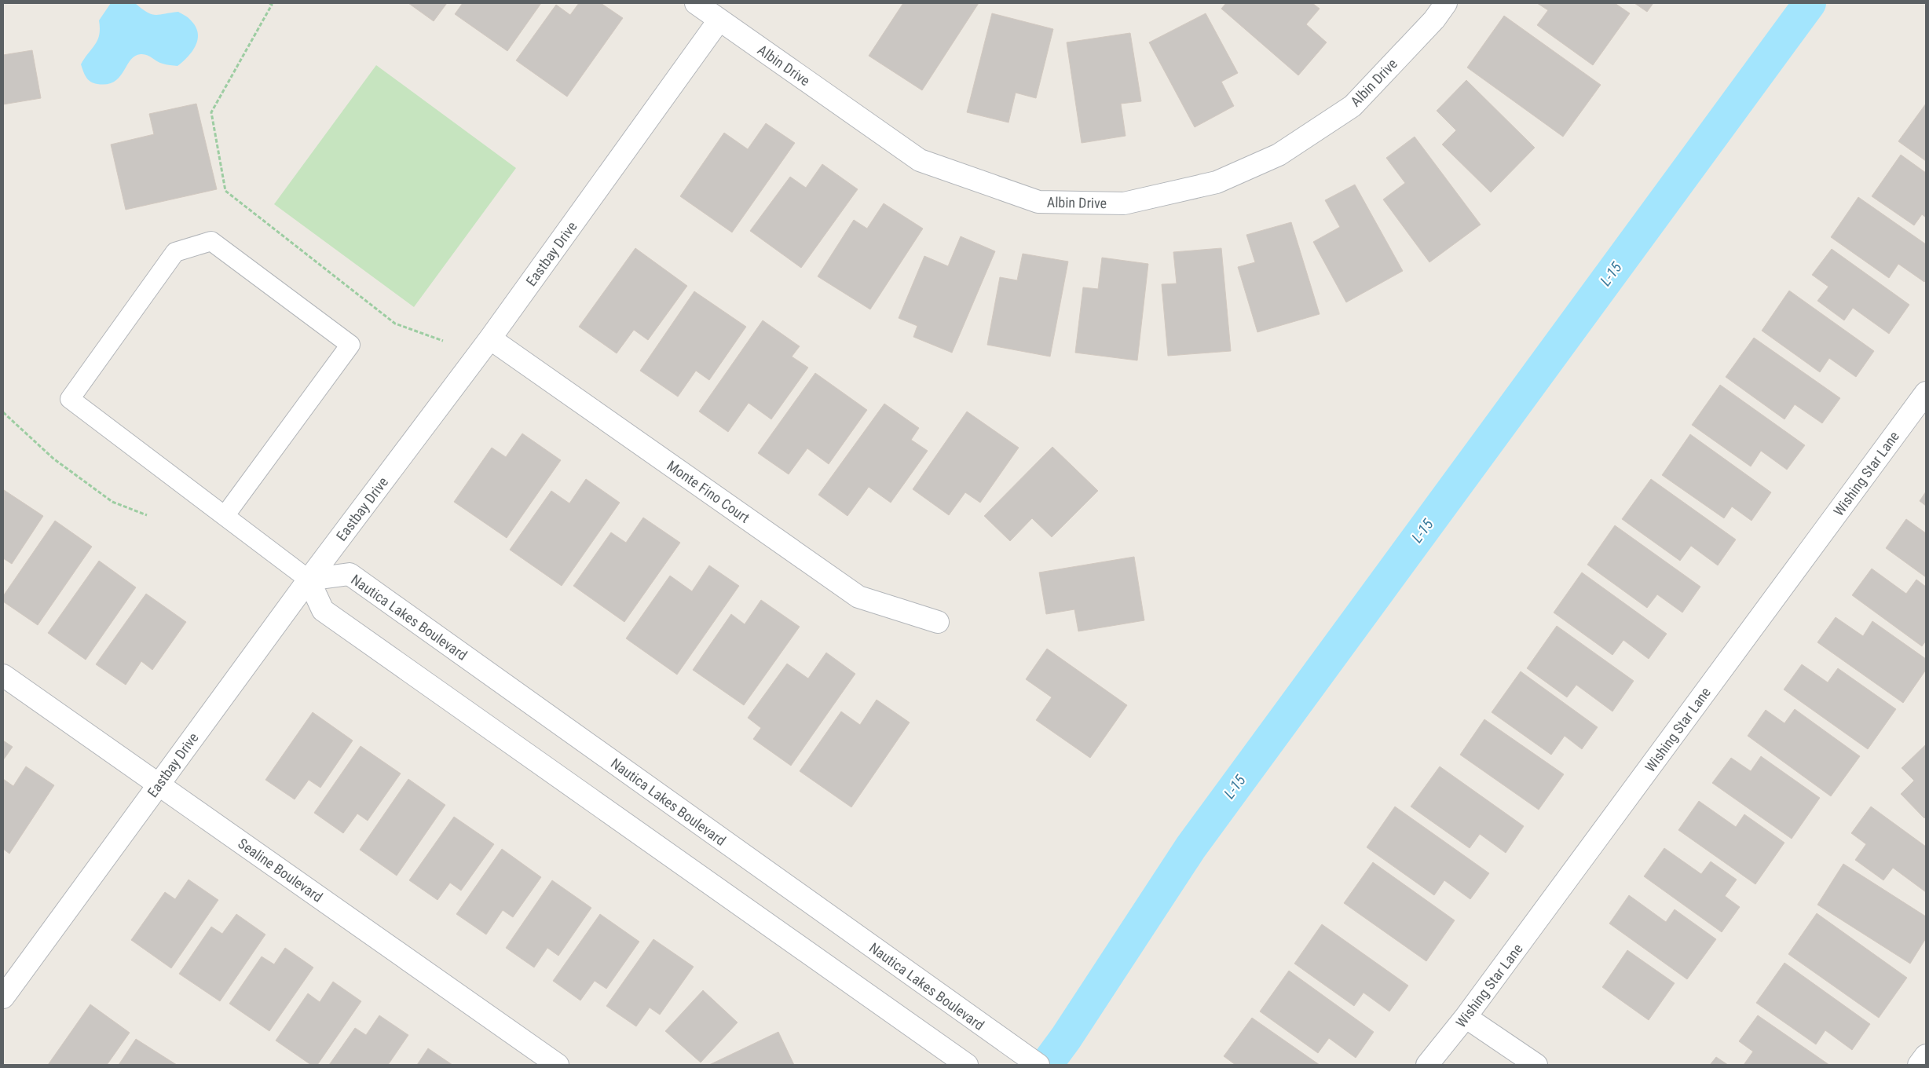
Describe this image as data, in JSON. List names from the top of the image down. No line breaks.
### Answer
{"streets":{"street":["Albin Drive","Eastbay Drive","Wishing Star Lane","Monte Fino Court","Nautica Lakes Boulevard","Sealine Boulevard"]},"crossings":[["Albin Drive","Eastbay Drive"],["Eastbay Drive","Monte Fino Court"],["Eastbay Drive","Nautica Lakes Boulevard"],["Eastbay Drive","Sealine Boulevard"]],"water":["L-15"]}
